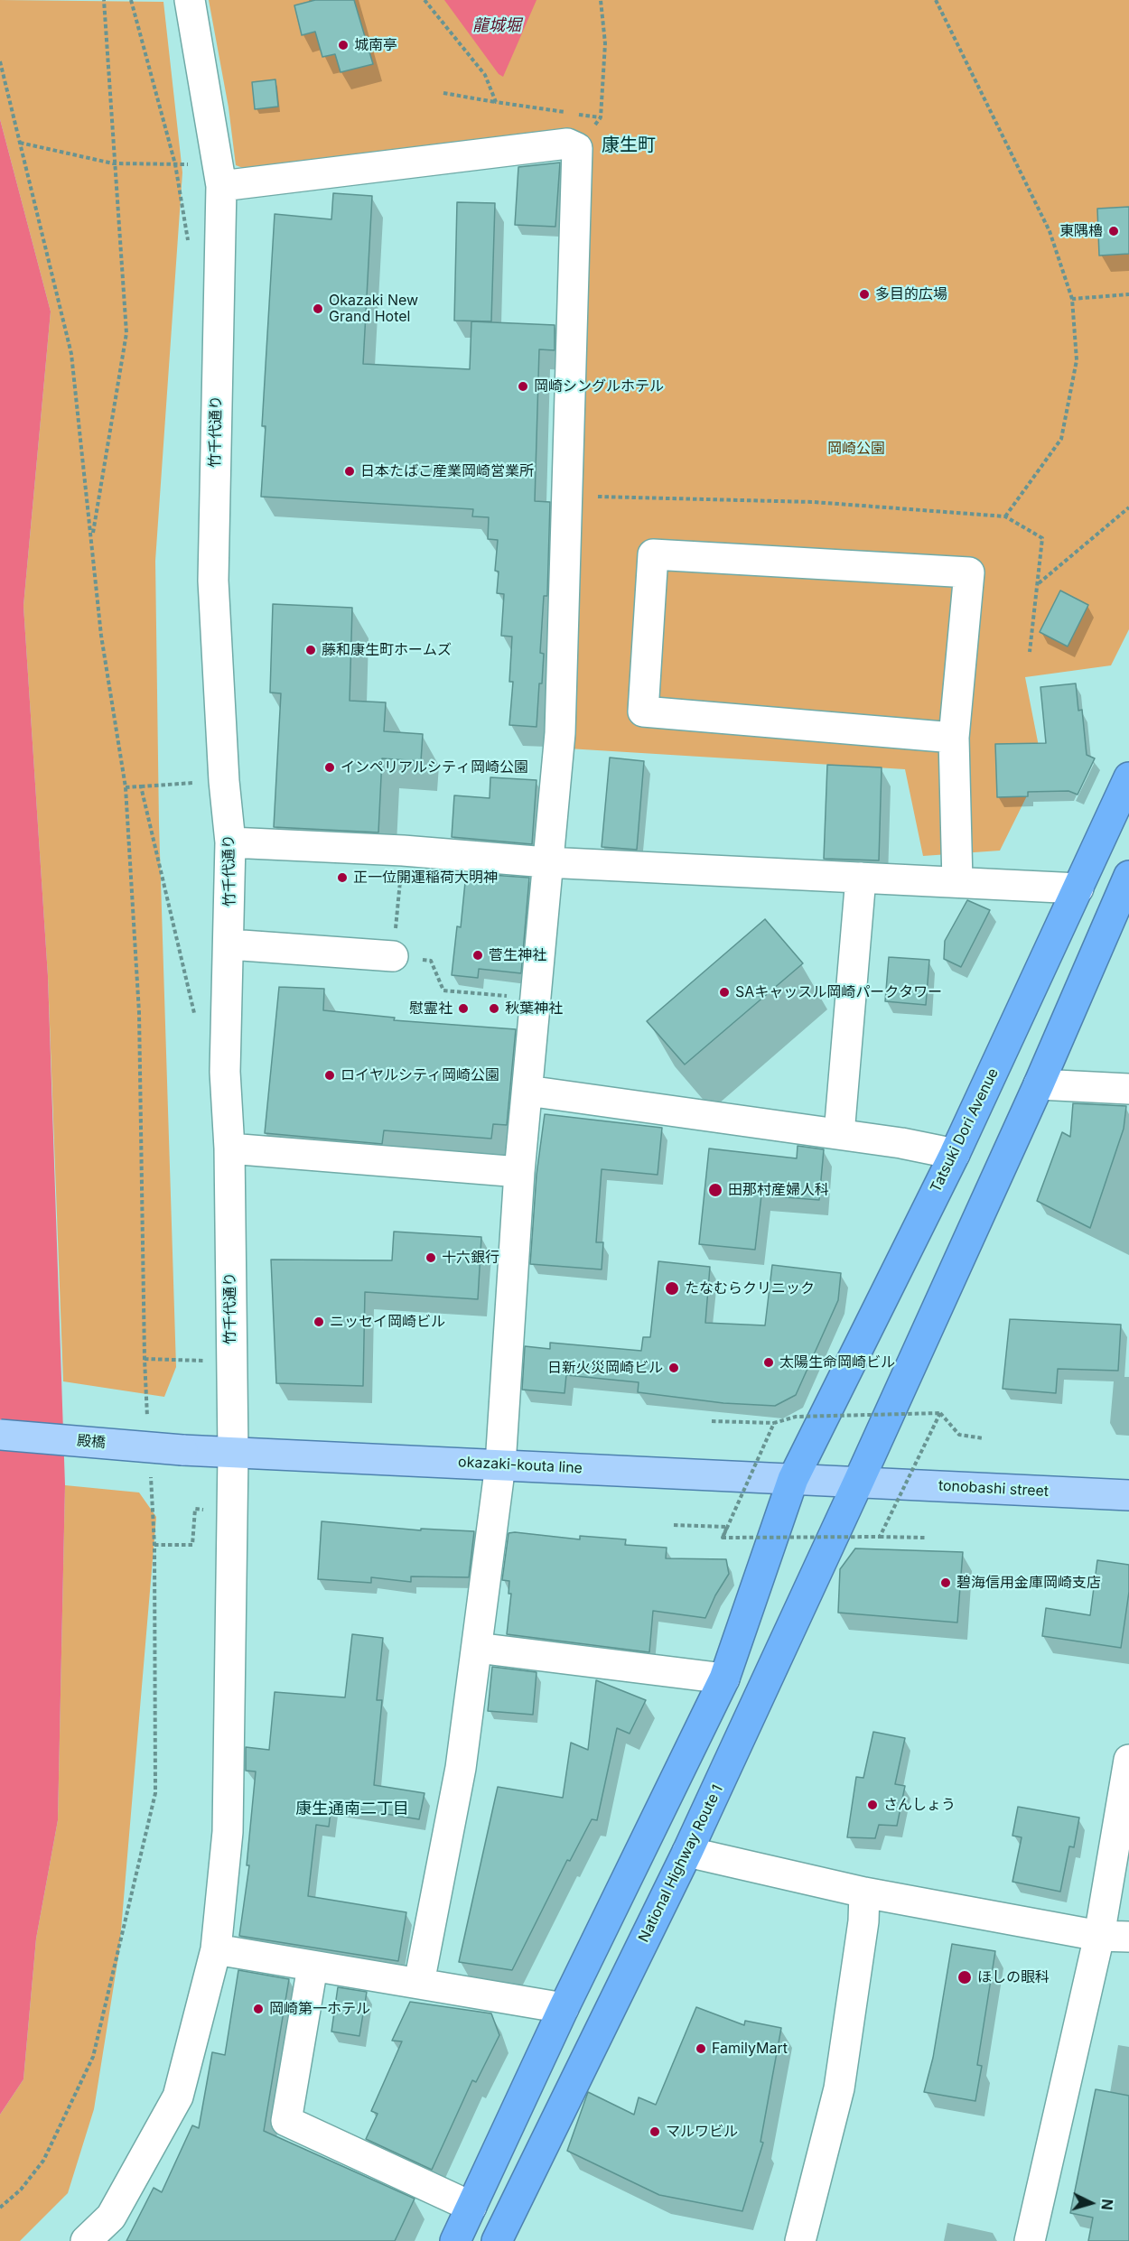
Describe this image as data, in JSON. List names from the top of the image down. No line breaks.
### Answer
{"streets":{"highway":["Tatsuki Dori Avenue","National Highway Route 1"],"main road":["殿橋","okazaki-kouta line","tonobashi street"],"street":["竹千代通り"]},"crossings":[["竹千代通り","okazaki-kouta line"],["Tatsuki Dori Avenue","okazaki-kouta line"],["殿橋","okazaki-kouta line"],["okazaki-kouta line","tonobashi street"],["okazaki-kouta line","National Highway Route 1"],["tonobashi street","National Highway Route 1"]],"districts":["康生町","康生通南二丁目"],"water":["龍城堀"],"parks":["岡崎公園"],"places":["城南亭","東隅櫓","多目的広場","Okazaki New Grand Hotel","岡崎シングルホテル","日本たばこ産業岡崎営業所","藤和康生町ホームズ","インペリアルシティ岡崎公園","正一位開運稲荷大明神","菅生神社","SAキャッスル岡崎パークタワー","慰霊社","秋葉神社","ロイヤルシティ岡崎公園","田那村産婦人科","十六銀行","たなむらクリニック","ニッセイ岡崎ビル","太陽生命岡崎ビル","日新火災岡崎ビル","碧海信用金庫岡崎支店","さんしょう","ほしの眼科","岡崎第一ホテル","FamilyMart","マルワビル"],"north":"right"}
